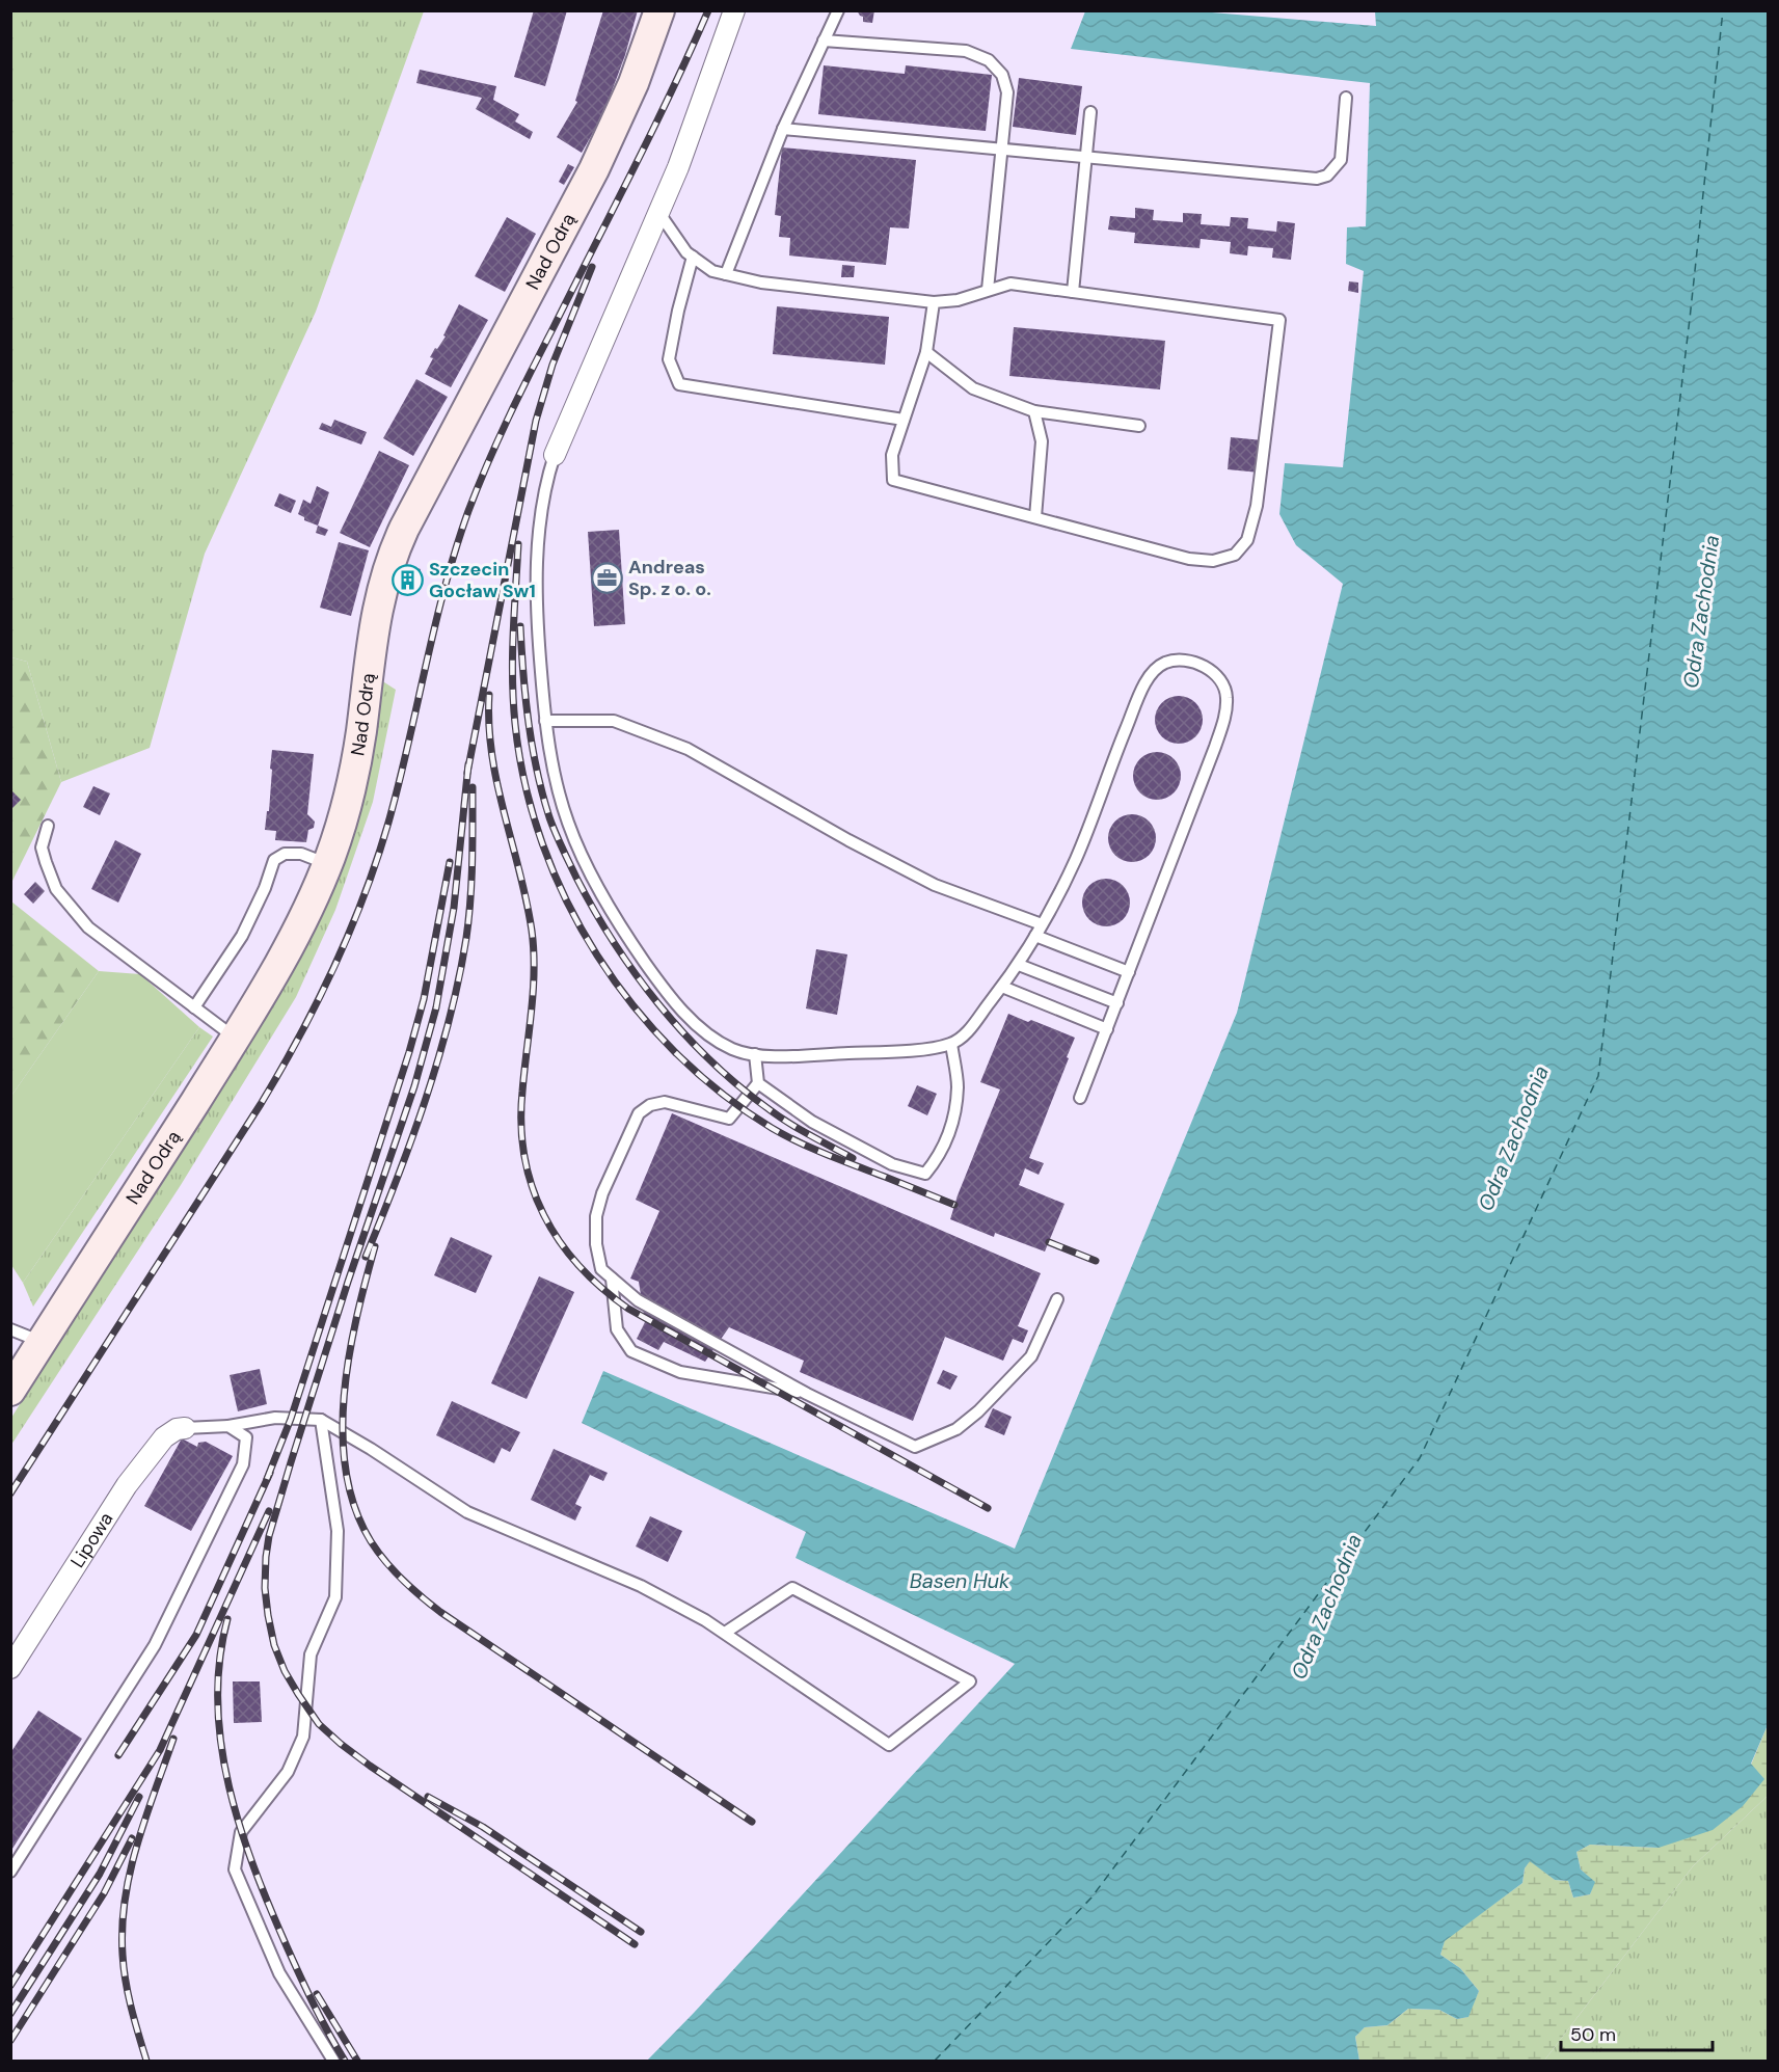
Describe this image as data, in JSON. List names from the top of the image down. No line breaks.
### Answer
{"streets":{"street":["Nad Odrą","Lipowa"]},"water":["Odra Zachodnia","Basen Huk"],"places":{"office":["Andreas Sp. z o. o."],"building":["Szczecin Gocław Sw1"]},"scale_bar":"50 m"}
